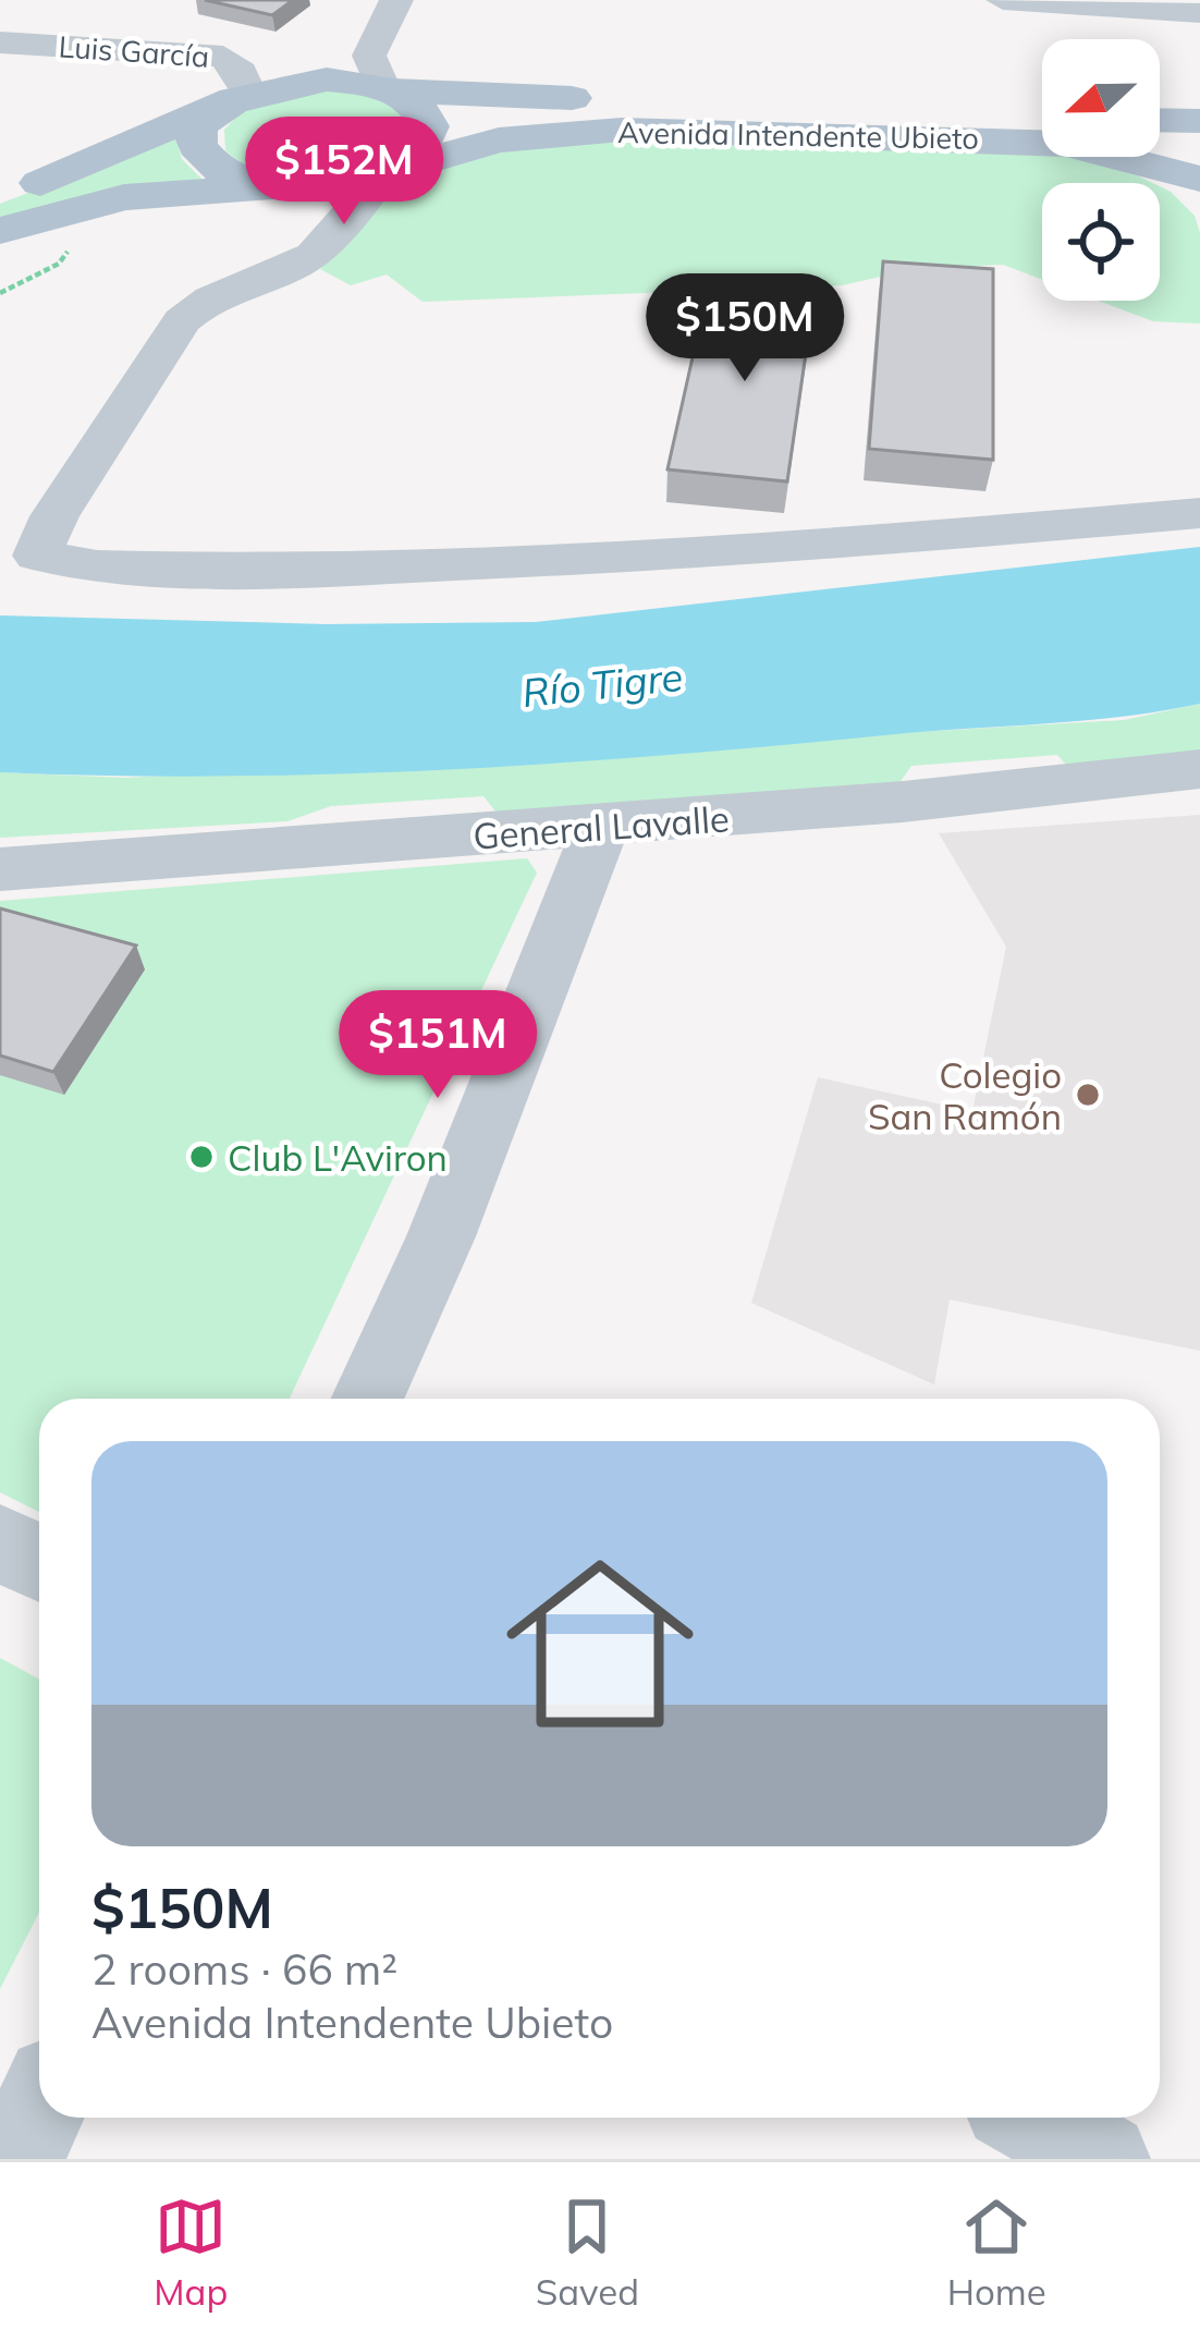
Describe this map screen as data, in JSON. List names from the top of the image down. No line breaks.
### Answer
{"streets":{"main road":["Avenida Intendente Ubieto"],"street":["Luis García","General Lavalle"]},"crossings":[["Luis García","Avenida Intendente Ubieto"]],"water":["Río Tigre"],"places":["Colegio San Ramón","Club L'Aviron"],"north":"left","page":{"price":["$152M","$150M","$151M"],"list":[{"name":"$150M","note":"2 rooms · 66 m² · Avenida Intendente Ubieto"}],"tabs":["Map","Saved","Home"]}}
